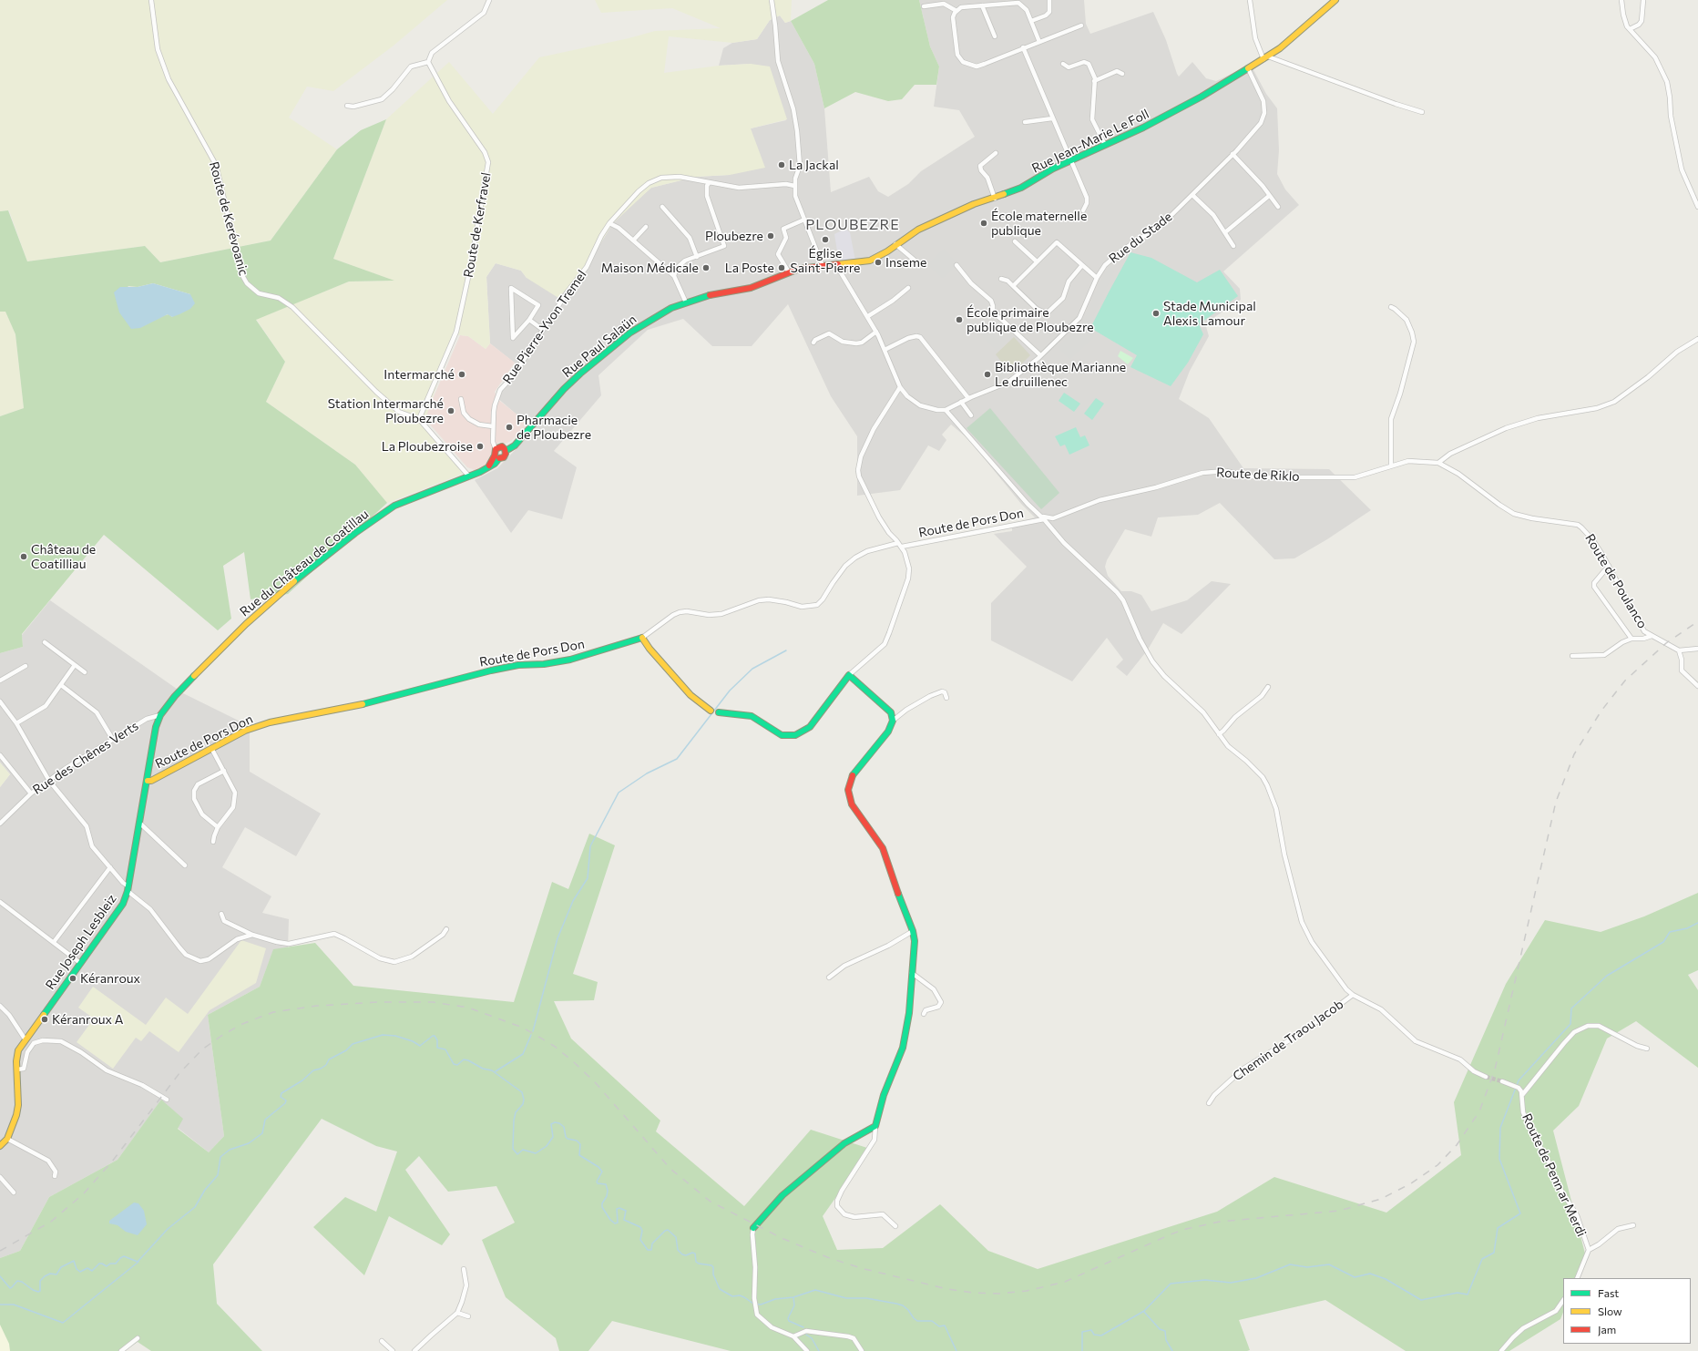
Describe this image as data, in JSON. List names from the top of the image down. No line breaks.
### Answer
{"streets":{"main road":["Rue Jean-Marie Le Foll","Rue Paul Salaün","Route de Pors Don","Rue du Château de Coatillau","Rue Joseph Lesbleiz"],"street":["Route de Kerévoanic","Route de Kerfravel","Rue du Stade","Rue Pierre-Yvon Tremel","Route de Riklo","Route de Poulanco","Rue des Chênes Verts","Chemin de Traou Jacob","Route de Penn ar Merdi"]},"crossings":[["Rue Jean-Marie Le Foll","Rue du Stade"],["Rue Jean-Marie Le Foll","Rue Paul Salaün"],["Route de Kerévoanic","Route de Kerfravel"],["Route de Kerévoanic","Rue du Château de Coatillau"],["Rue Pierre-Yvon Tremel","Rue Paul Salaün"],["Route de Riklo","Route de Poulanco"],["Route de Pors Don","Rue Joseph Lesbleiz"],["Rue du Château de Coatillau","Rue des Chênes Verts"],["Rue du Château de Coatillau","Rue Joseph Lesbleiz"],["Rue des Chênes Verts","Rue Joseph Lesbleiz"]],"districts":["PLOUBEZRE"],"places":["La Jackal","École maternelle publique","Ploubezre","Église Saint-Pierre","Inseme","Maison Médicale","La Poste","Stade Municipal Alexis Lamour","École primaire publique de Ploubezre","Intermarché","Bibliothèque Marianne Le druillenec","Station Intermarché Ploubezre","Pharmacie de Ploubezre","La Ploubezroise","Château de Coatilliau","Kéranroux","Kéranroux A"],"legend":["Fast","Slow","Jam"]}
